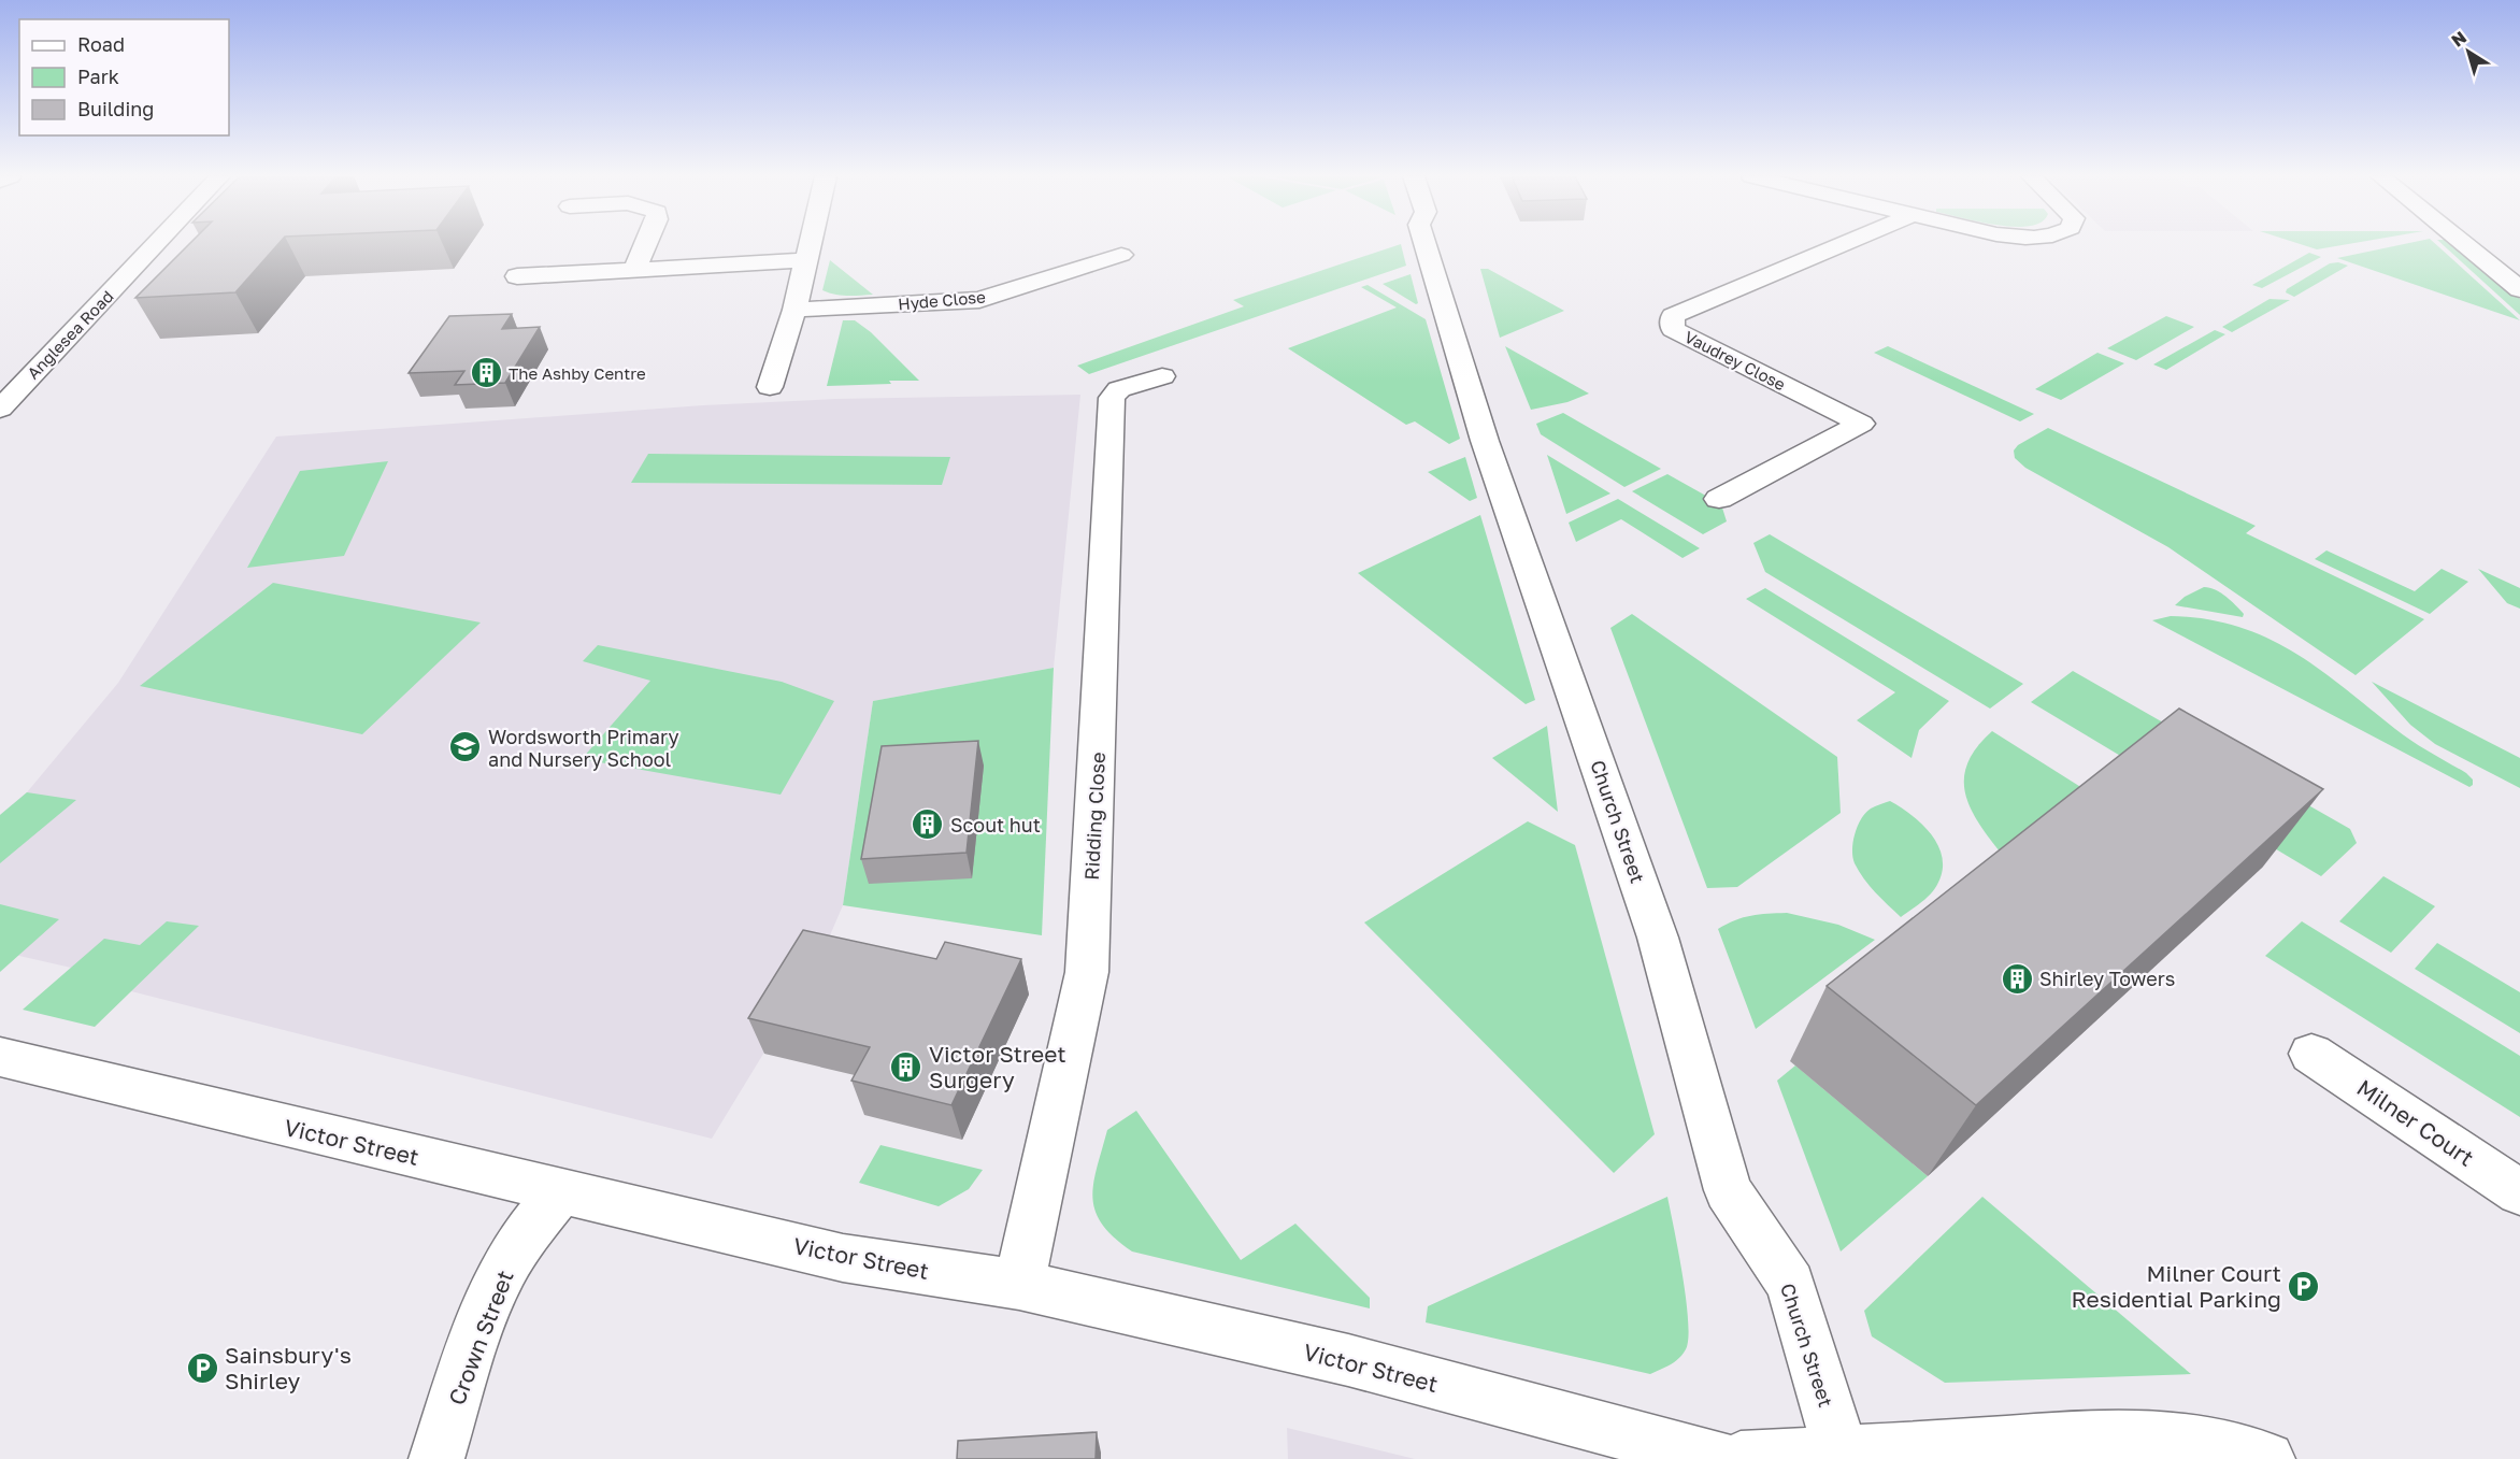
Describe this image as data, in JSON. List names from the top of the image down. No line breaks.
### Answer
{"streets":{"street":["Hyde Close","Anglesea Road","Vaudrey Close","Ridding Close","Church Street","Milner Court","Victor Street","Crown Street"]},"crossings":[["Ridding Close","Victor Street"],["Victor Street","Crown Street"]],"places":{"building":["The Ashby Centre","Scout hut","Shirley Towers","Victor Street Surgery"],"school or university":["Wordsworth Primary and Nursery School"],"parking":["Milner Court Residential Parking","Sainsbury's Shirley"]},"legend":["Road","Park","Building"],"north":"top left"}
